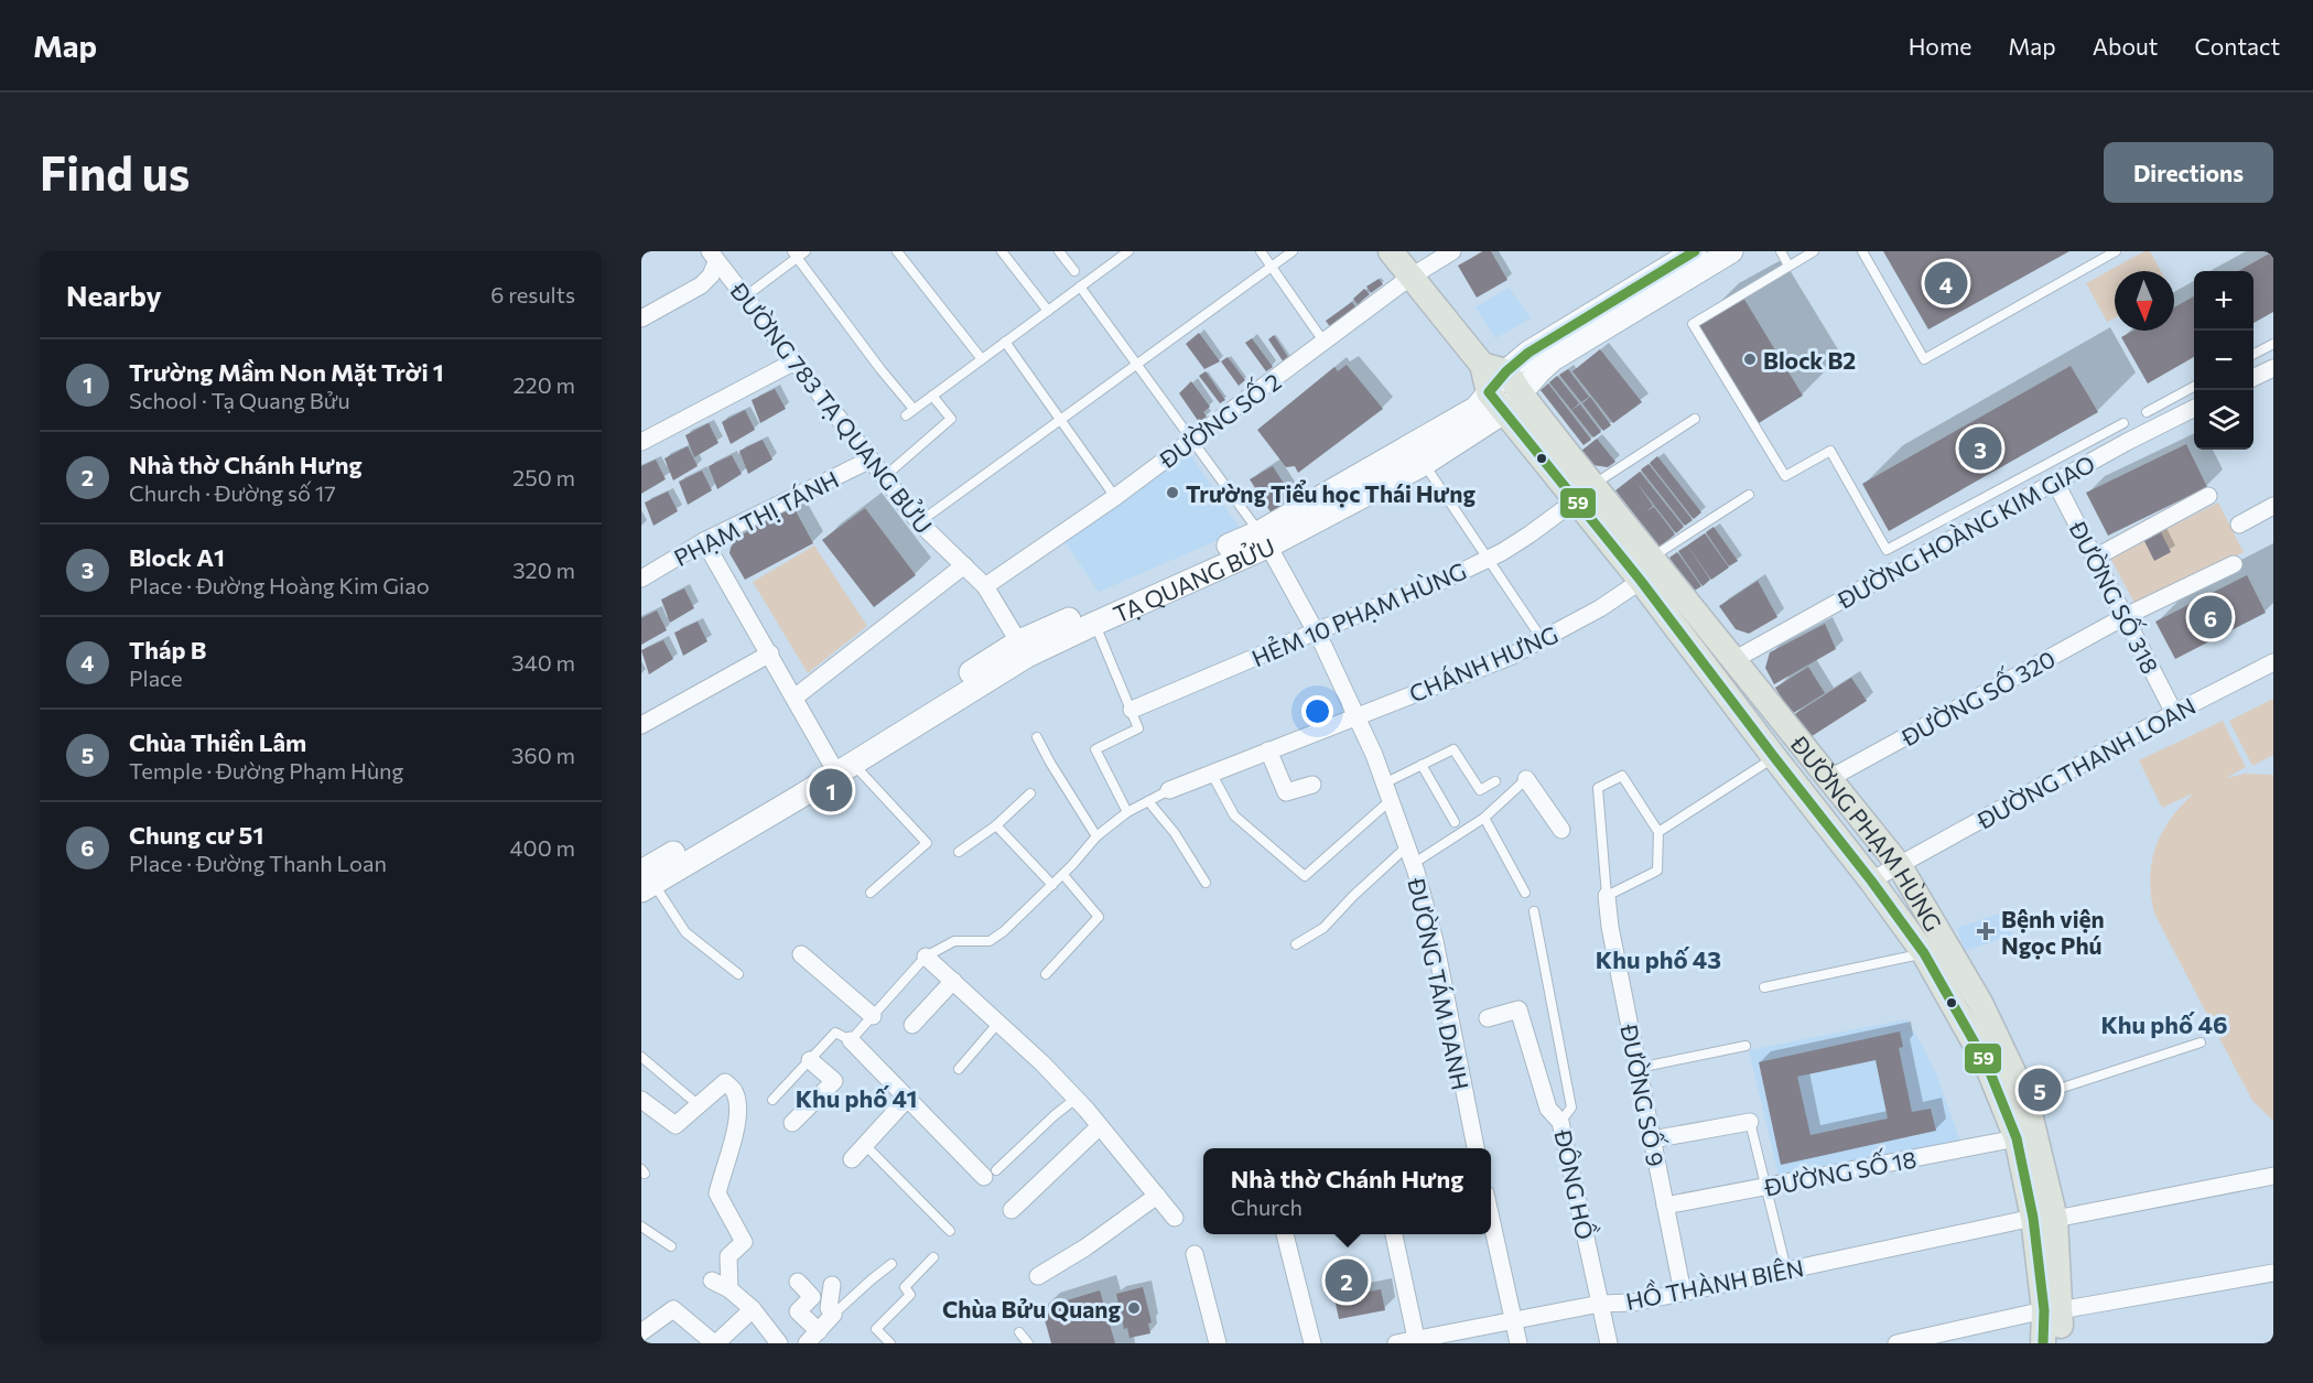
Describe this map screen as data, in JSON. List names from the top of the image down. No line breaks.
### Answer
{"streets":{"main road":["TẠ QUANG BỬU","ĐƯỜNG PHẠM HÙNG"],"street":["ĐƯỜNG 783 TẠ QUANG BỬU","ĐƯỜNG SỐ 2","PHẠM THỊ TÁNH","ĐƯỜNG HOÀNG KIM GIAO","ĐƯỜNG SỐ 318","HẺM 10 PHẠM HÙNG","CHÁNH HƯNG","ĐƯỜNG SỐ 320","ĐƯỜNG THANH LOAN","ĐƯỜNG TÁM DANH","ĐƯỜNG SỐ 9","ĐƯỜNG SỐ 18","ĐÔNG HỒ","HỒ THÀNH BIÊN"]},"crossings":[["ĐƯỜNG 783 TẠ QUANG BỬU","ĐƯỜNG SỐ 2"],["ĐƯỜNG 783 TẠ QUANG BỬU","PHẠM THỊ TÁNH"],["ĐƯỜNG 783 TẠ QUANG BỬU","TẠ QUANG BỬU"],["ĐƯỜNG HOÀNG KIM GIAO","ĐƯỜNG SỐ 318"],["ĐƯỜNG HOÀNG KIM GIAO","ĐƯỜNG PHẠM HÙNG"],["TẠ QUANG BỬU","ĐƯỜNG PHẠM HÙNG"],["TẠ QUANG BỬU","ĐƯỜNG TÁM DANH"],["ĐƯỜNG SỐ 318","ĐƯỜNG SỐ 320"],["ĐƯỜNG SỐ 318","ĐƯỜNG THANH LOAN"],["HẺM 10 PHẠM HÙNG","ĐƯỜNG PHẠM HÙNG"],["HẺM 10 PHẠM HÙNG","ĐƯỜNG TÁM DANH"],["CHÁNH HƯNG","ĐƯỜNG PHẠM HÙNG"],["CHÁNH HƯNG","ĐƯỜNG TÁM DANH"],["ĐƯỜNG SỐ 320","ĐƯỜNG PHẠM HÙNG"],["ĐƯỜNG THANH LOAN","ĐƯỜNG PHẠM HÙNG"],["ĐƯỜNG PHẠM HÙNG","ĐƯỜNG SỐ 18"],["ĐƯỜNG PHẠM HÙNG","HỒ THÀNH BIÊN"],["ĐƯỜNG SỐ 9","ĐƯỜNG SỐ 18"],["ĐƯỜNG SỐ 9","HỒ THÀNH BIÊN"],["ĐÔNG HỒ","HỒ THÀNH BIÊN"]],"districts":["Khu phố 43","Khu phố 46","Khu phố 41"],"places":{"other":["Block B2","Trường Tiểu học Thái Hưng","Chùa Bửu Quang"],"health":["Bệnh viện Ngọc Phú"]},"lines":["transit line 59"],"north":"bottom","page":{"header":"Map","nav":["Home","Map","About","Contact"],"buttons":"Directions","title":"Find us","heading":["Nearby","6 results"],"pins":["4","3","6","1","5","2"],"map_buttons":["+","−"],"list":[{"mark":"1","name":"Trường Mầm Non Mặt Trời 1","note":"School · Tạ Quang Bửu","value":"220 m"},{"mark":"2","name":"Nhà thờ Chánh Hưng","note":"Church · Đường số 17","value":"250 m"},{"mark":"3","name":"Block A1","note":"Place · Đường Hoàng Kim Giao","value":"320 m"},{"mark":"4","name":"Tháp B","note":"Place","value":"340 m"},{"mark":"5","name":"Chùa Thiền Lâm","note":"Temple · Đường Phạm Hùng","value":"360 m"},{"mark":"6","name":"Chung cư 51","note":"Place · Đường Thanh Loan","value":"400 m"}],"popup":["Nhà thờ Chánh Hưng","Church"]}}
